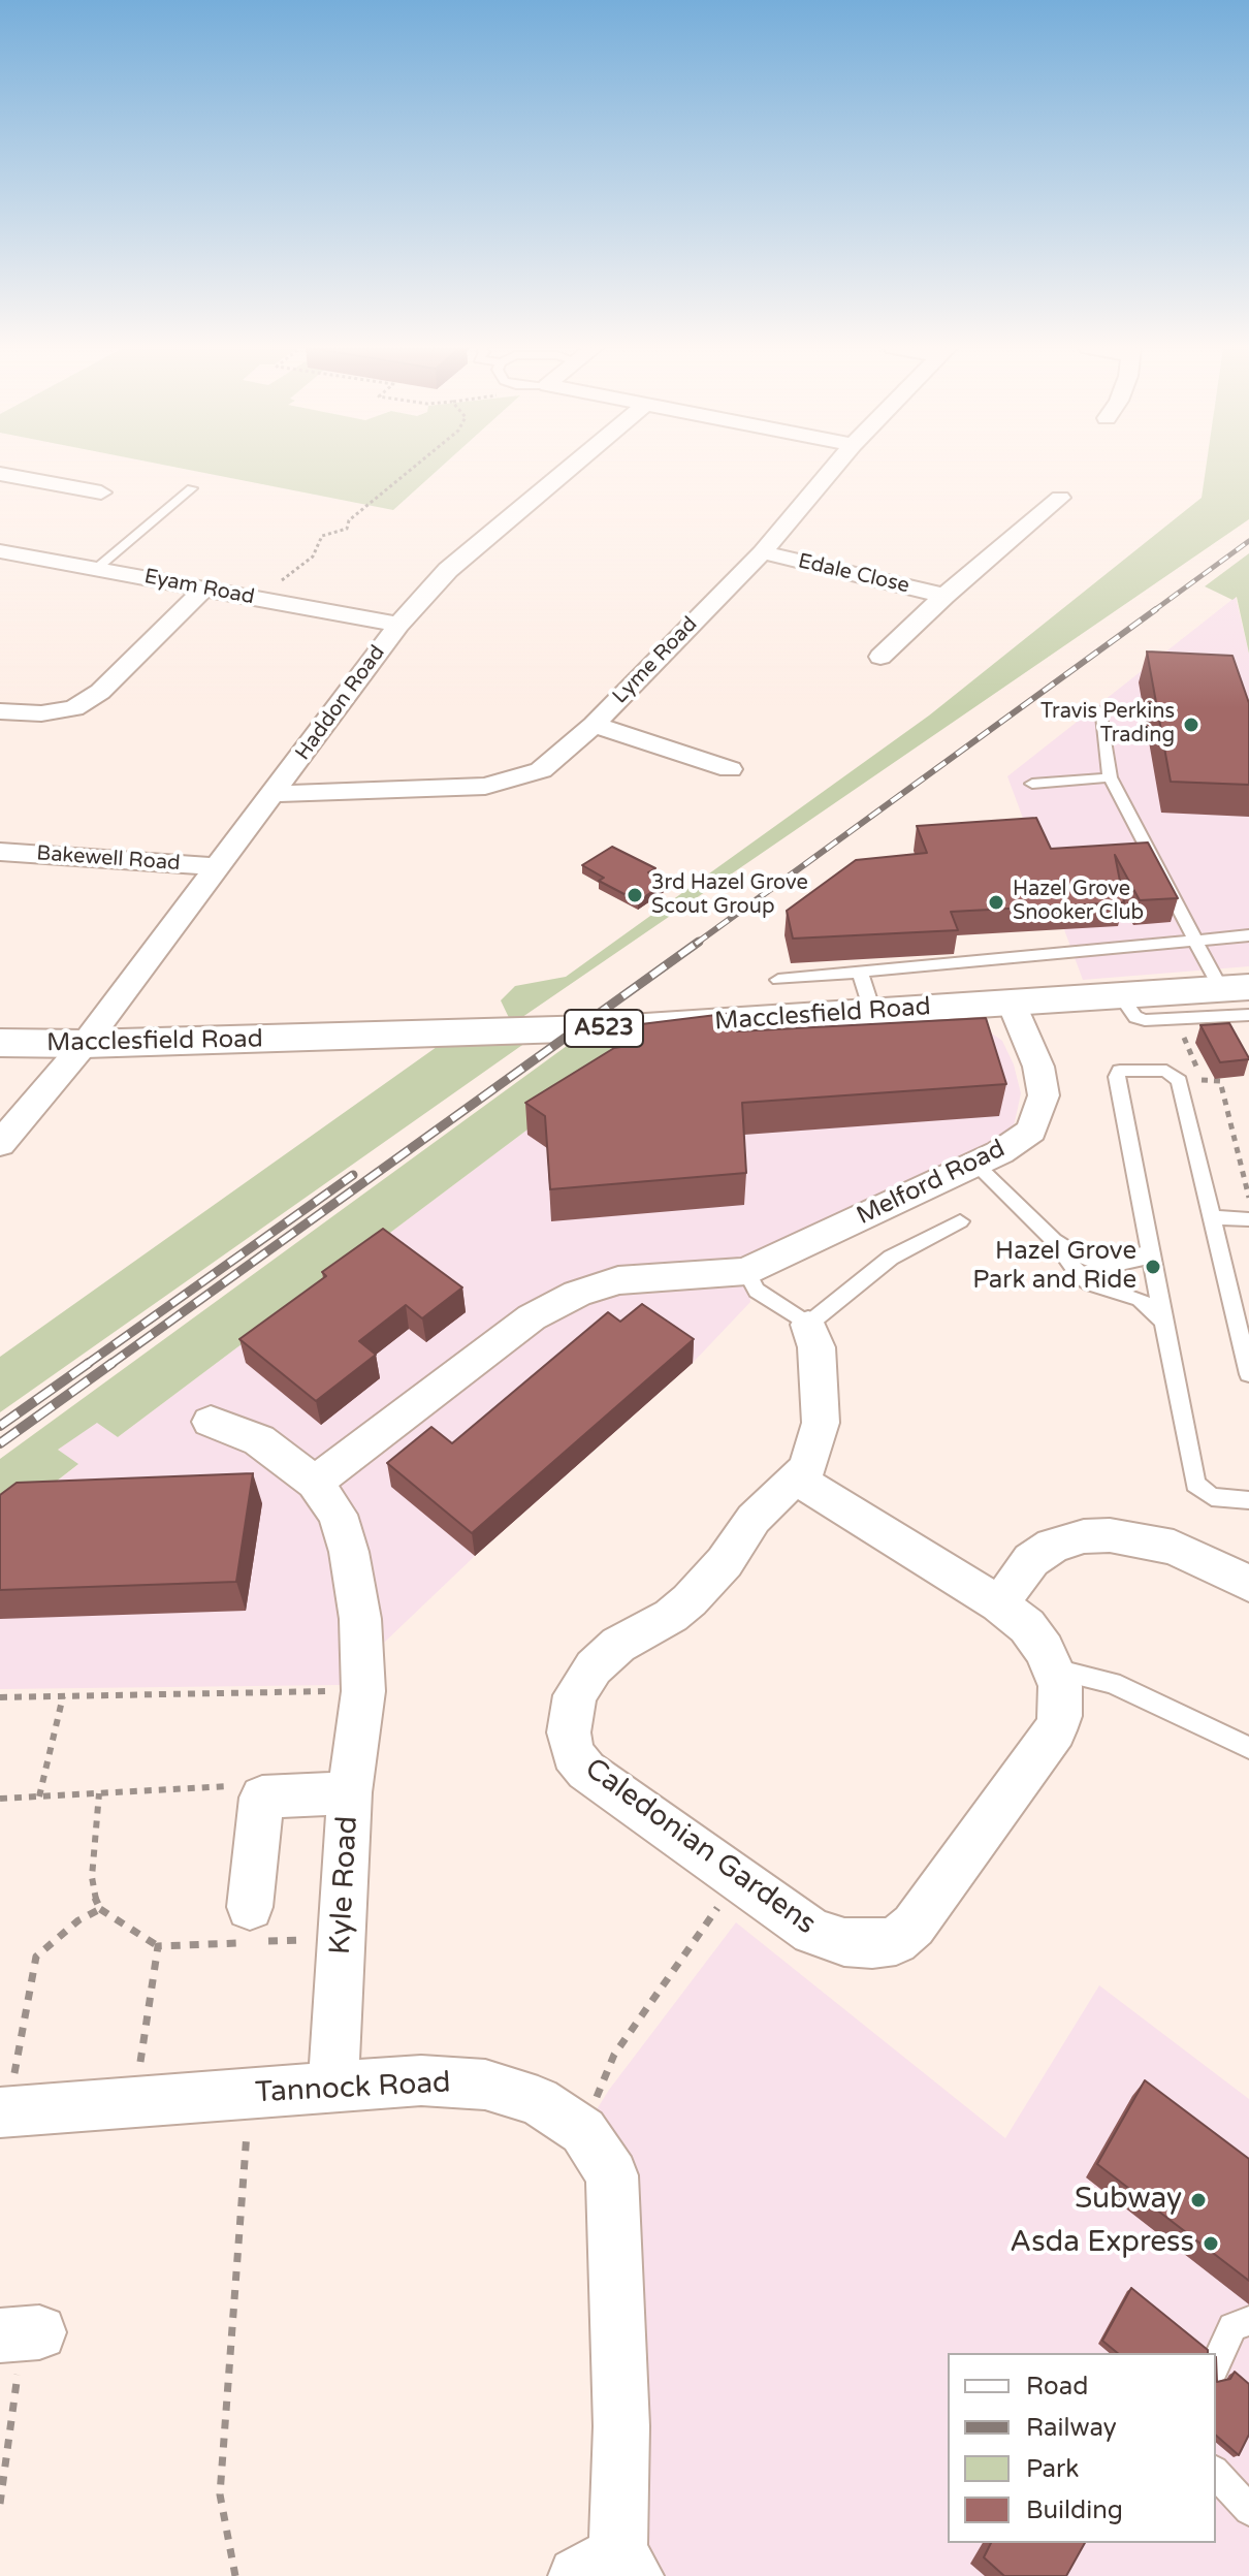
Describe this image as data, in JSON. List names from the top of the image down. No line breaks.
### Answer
{"streets":{"highway":["Macclesfield Road","A523"],"street":["Edale Close","Eyam Road","Lyme Road","Haddon Road","Bakewell Road","Melford Road","Caledonian Gardens","Kyle Road","Tannock Road"]},"crossings":[["Edale Close","Lyme Road"],["Eyam Road","Haddon Road"],["Lyme Road","Haddon Road"],["Haddon Road","Bakewell Road"],["Haddon Road","Macclesfield Road"],["Macclesfield Road","Melford Road"],["Kyle Road","Tannock Road"]],"places":["Travis Perkins Trading","3rd Hazel Grove Scout Group","Hazel Grove Snooker Club","Hazel Grove Park and Ride","Subway","Asda Express"],"legend":["Road","Railway","Park","Building"]}
